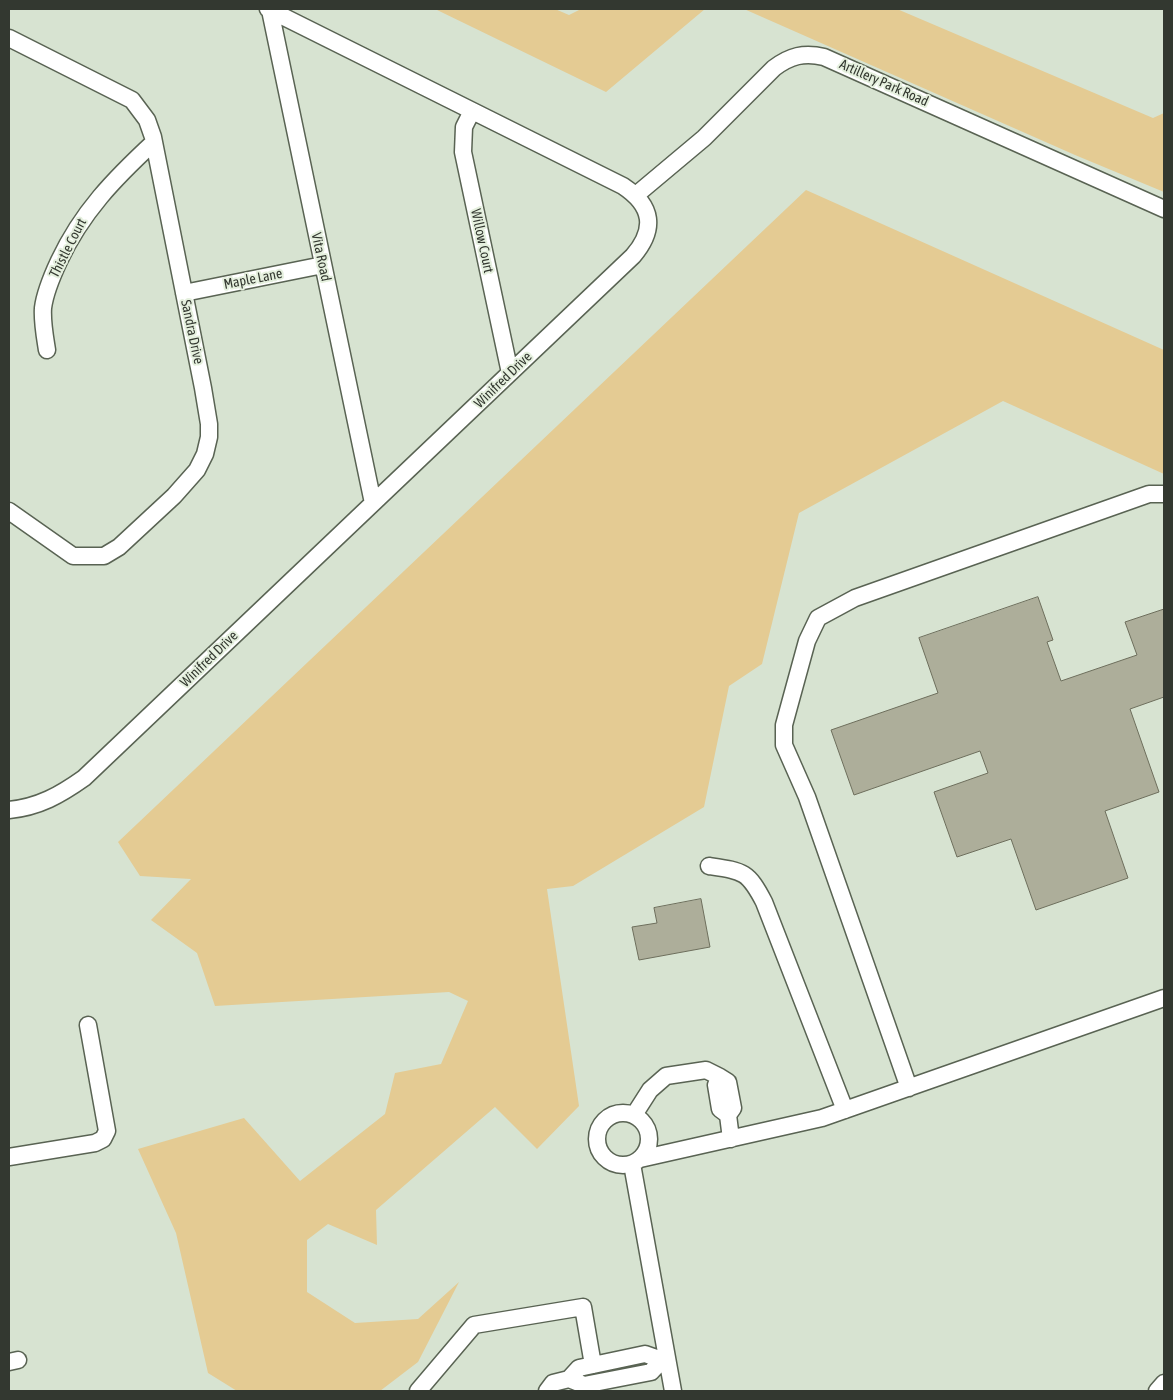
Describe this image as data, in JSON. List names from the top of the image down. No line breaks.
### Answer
{"streets":{"street":["Artillery Park Road","Willow Court","Thistle Court","Vita Road","Maple Lane","Sandra Drive","Winifred Drive"]},"crossings":[["Artillery Park Road","Winifred Drive"],["Willow Court","Winifred Drive"],["Thistle Court","Sandra Drive"],["Vita Road","Maple Lane"],["Vita Road","Winifred Drive"],["Maple Lane","Sandra Drive"]]}
